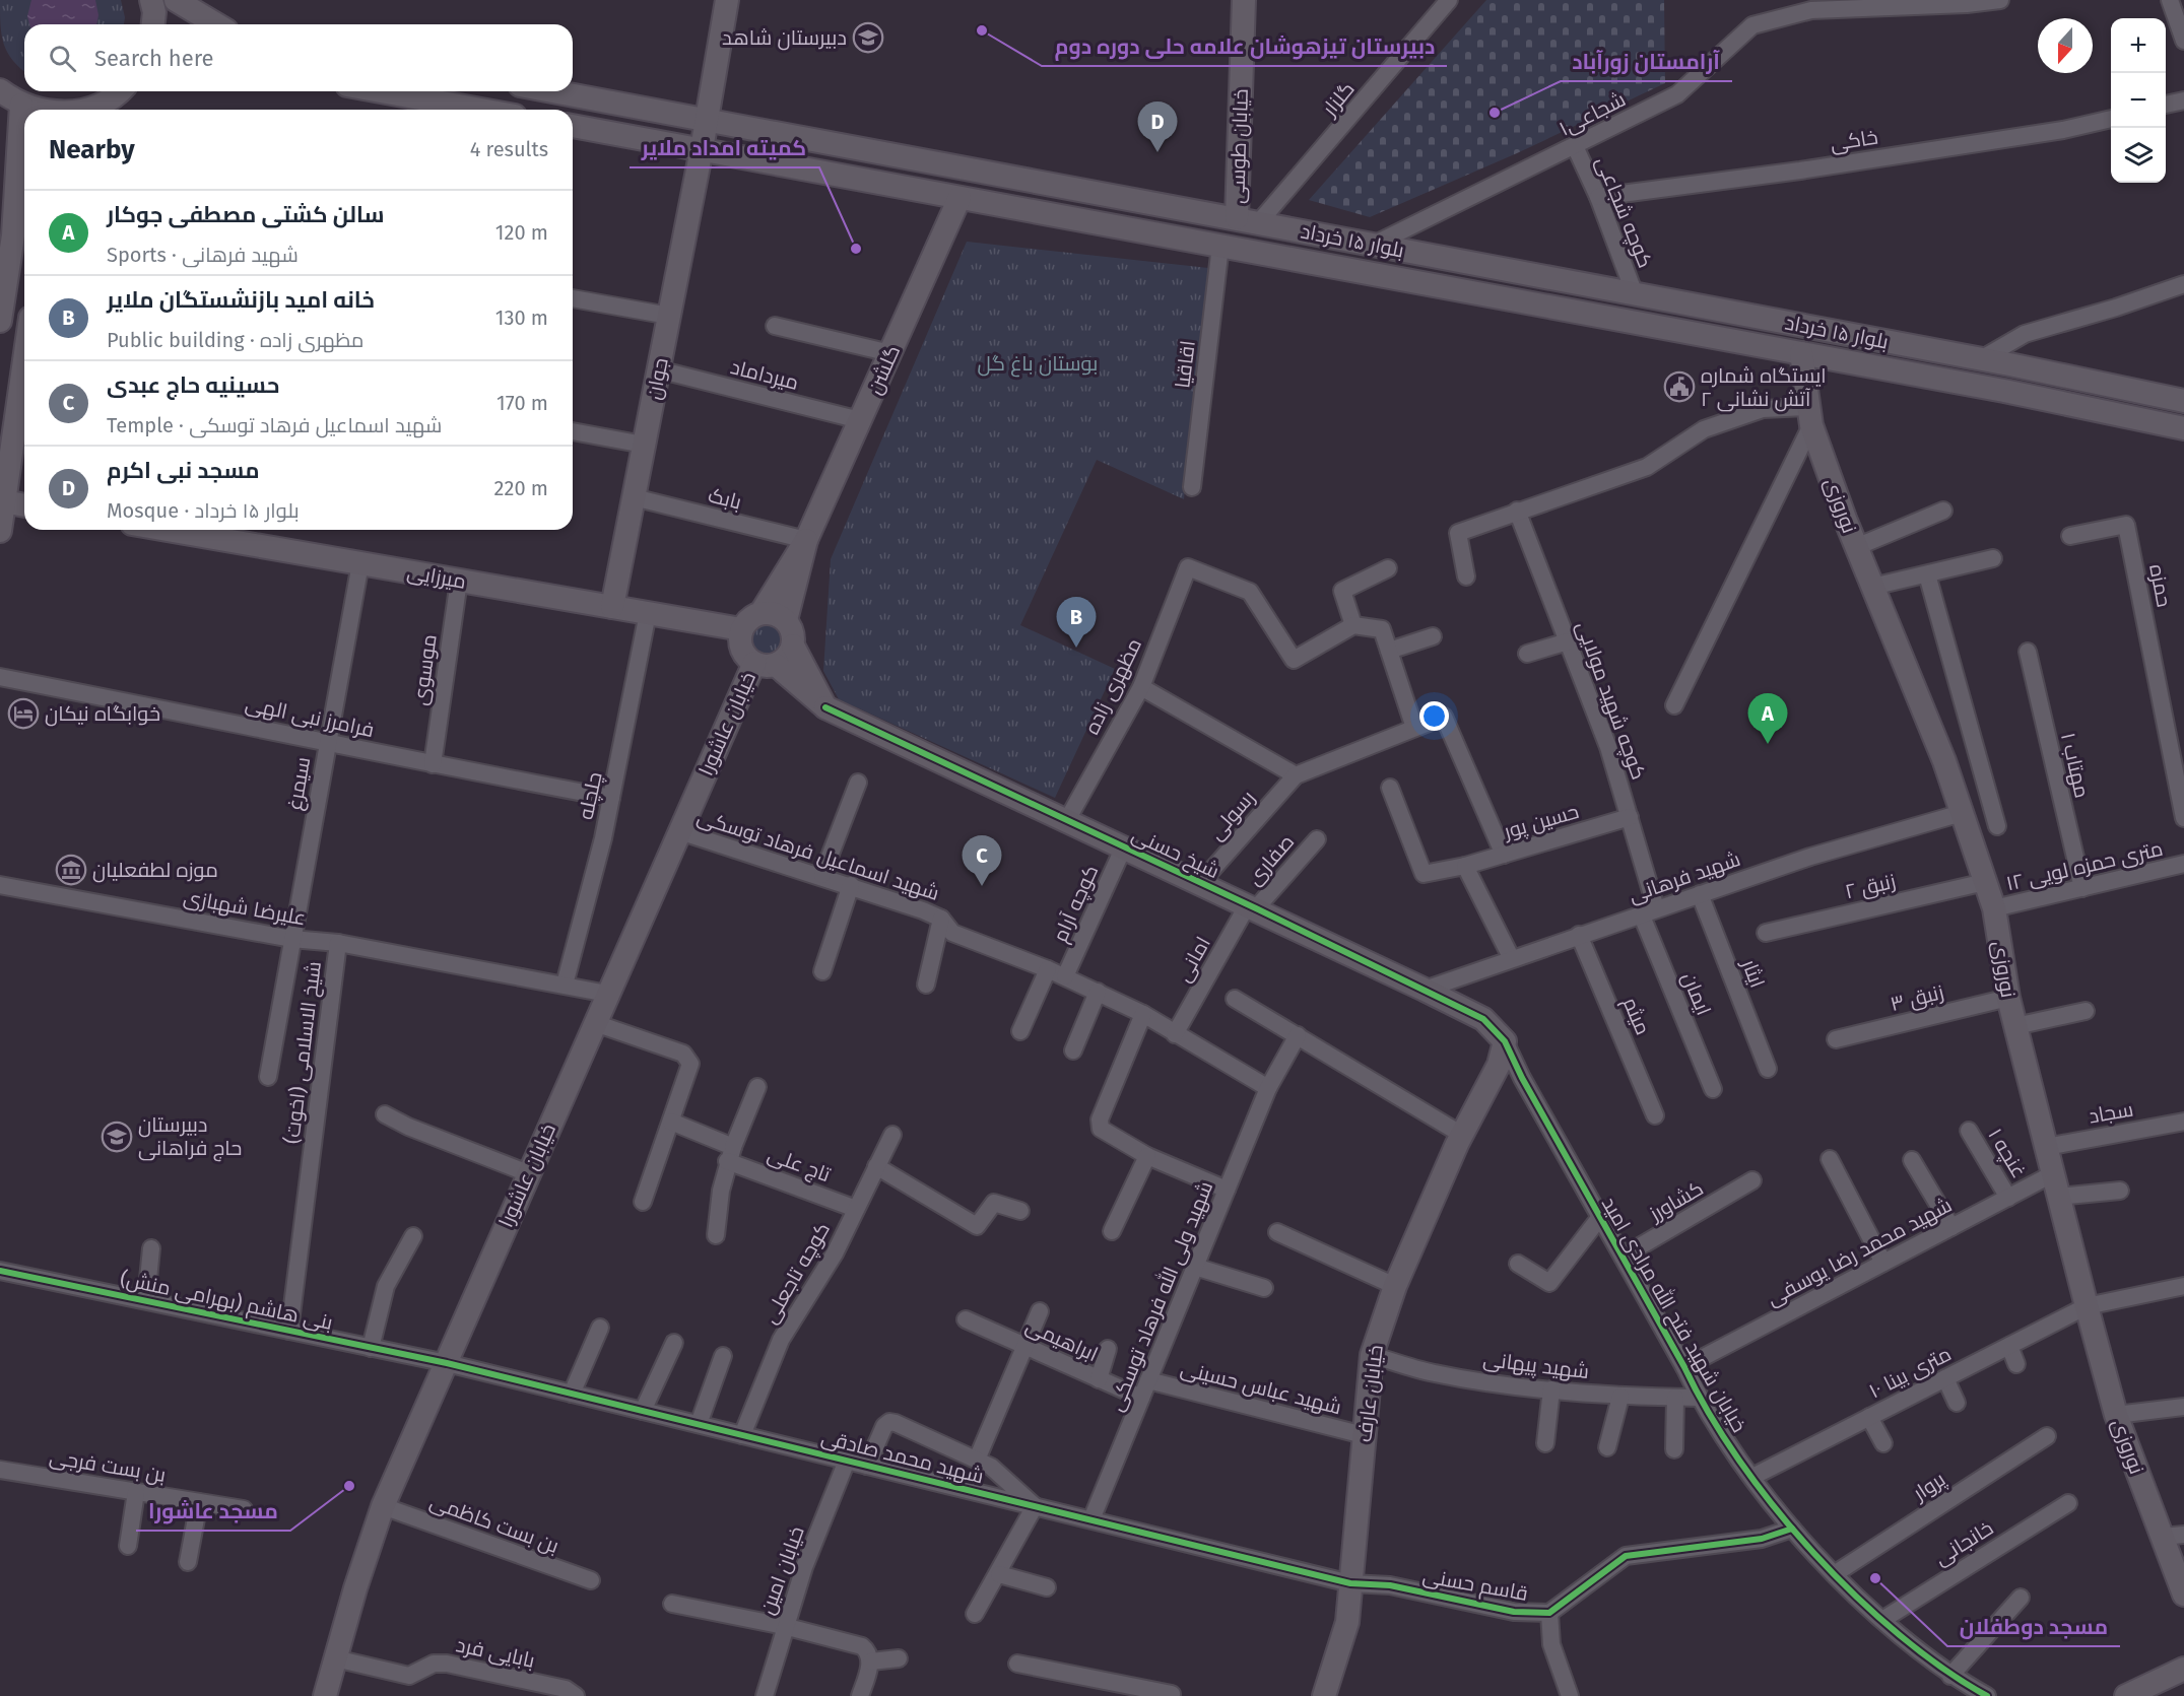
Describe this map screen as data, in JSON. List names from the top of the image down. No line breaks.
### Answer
{"streets":{"main road":["خیابان طوسی","بلوار ۱۵ خرداد","گلشن","جوان","نوروزی","میرزایی","خیابان عاشورا","شیخ حسنی","خیابان عارف"],"street":["گلزار","شجاعی۱","خاکی","کوچه شجاعی","اقاقیا","میرداماد","بابک","حمزه","موسوی","مظهری زاده","کوچه شهید مولایی","فرامرز نبی الهی","مهتاب ۱","سیمرغ","چلچله","رسولی","حسین پور","شهید اسماعیل فرهاد توسکی","صفاری","۱۲ متری حمزه لویی","شهید فرهانی","زنبق ۲","کوچه آرام","علیرضا شهبازی","امانی","ایثار","ایمان","زنبق ۳","میثم","شیخ الاسلامی (اخوت)","سجاد","غنچه ۱","تاج علی","کشاورز","شهید محمد رضا یوسفی","کوچه تاجعلی","شهید ولی الله فرهاد توسکی","بنی هاشم (بهرامی منش)","خیابان شهید فتح الله مرادی امید","ابراهیمی","شهید پیهانی","۱۰ متری بینا","شهید عباس حسینی","شهید محمد صادقی","بن بست فرجی","پروار","بن بست کاظمی","خانجانی","خیابان امین","قاسم حسنی","بابایی فرد"]},"crossings":[["گلزار","خیابان طوسی"],["گلزار","بلوار ۱۵ خرداد"],["شجاعی۱","کوچه شجاعی"],["شجاعی۱","بلوار ۱۵ خرداد"],["خاکی","کوچه شجاعی"],["خیابان طوسی","بلوار ۱۵ خرداد"],["کوچه شجاعی","بلوار ۱۵ خرداد"],["بلوار ۱۵ خرداد","اقاقیا"],["بلوار ۱۵ خرداد","گلشن"],["بلوار ۱۵ خرداد","جوان"],["بلوار ۱۵ خرداد","نوروزی"],["گلشن","میرداماد"],["گلشن","بابک"],["میرداماد","جوان"],["جوان","بابک"],["جوان","میرزایی"],["نوروزی","۱۲ متری حمزه لویی"],["نوروزی","شهید فرهانی"],["نوروزی","زنبق ۲"],["نوروزی","زنبق ۳"],["نوروزی","سجاد"],["نوروزی","شهید محمد رضا یوسفی"],["نوروزی","۱۰ متری بینا"],["میرزایی","موسوی"],["میرزایی","خیابان عاشورا"],["میرزایی","سیمرغ"],["میرزایی","چلچله"],["میرزایی","شیخ حسنی"],["موسوی","فرامرز نبی الهی"],["مظهری زاده","شیخ حسنی"],["کوچه شهید مولایی","حسین پور"],["کوچه شهید مولایی","شهید فرهانی"],["کوچه شهید مولایی","ایمان"],["فرامرز نبی الهی","سیمرغ"],["فرامرز نبی الهی","چلچله"],["خیابان عاشورا","شیخ حسنی"],["خیابان عاشورا","شهید اسماعیل فرهاد توسکی"],["خیابان عاشورا","شیخ الاسلامی (اخوت)"],["خیابان عاشورا","بنی هاشم (بهرامی منش)"],["خیابان عاشورا","شهید محمد صادقی"],["خیابان عاشورا","بن بست کاظمی"],["خیابان عاشورا","بابایی فرد"],["مهتاب ۱","۱۲ متری حمزه لویی"],["سیمرغ","علیرضا شهبازی"],["چلچله","شیخ الاسلامی (اخوت)"],["رسولی","شیخ حسنی"],["شیخ حسنی","صفاری"],["شیخ حسنی","شهید فرهانی"],["شیخ حسنی","کوچه آرام"],["شیخ حسنی","امانی"],["شیخ حسنی","خیابان شهید فتح الله مرادی امید"],["شیخ حسنی","خیابان عارف"],["شهید اسماعیل فرهاد توسکی","کوچه آرام"],["شهید اسماعیل فرهاد توسکی","امانی"],["شهید اسماعیل فرهاد توسکی","شهید ولی الله فرهاد توسکی"],["صفاری","امانی"],["شهید فرهانی","ایثار"],["شهید فرهانی","ایمان"],["شهید فرهانی","میثم"],["علیرضا شهبازی","شیخ الاسلامی (اخوت)"],["شیخ الاسلامی (اخوت)","بنی هاشم (بهرامی منش)"],["غنچه ۱","شهید محمد رضا یوسفی"],["تاج علی","کوچه تاجعلی"],["کشاورز","خیابان شهید فتح الله مرادی امید"],["شهید محمد رضا یوسفی","خیابان شهید فتح الله مرادی امید"],["کوچه تاجعلی","شهید محمد صادقی"],["شهید ولی الله فرهاد توسکی","ابراهیمی"],["شهید ولی الله فرهاد توسکی","شهید عباس حسینی"],["شهید ولی الله فرهاد توسکی","شهید محمد صادقی"],["بنی هاشم (بهرامی منش)","شهید محمد صادقی"],["خیابان شهید فتح الله مرادی امید","شهید پیهانی"],["خیابان شهید فتح الله مرادی امید","۱۰ متری بینا"],["خیابان شهید فتح الله مرادی امید","خیابان عارف"],["خیابان شهید فتح الله مرادی امید","پروار"],["خیابان شهید فتح الله مرادی امید","خانجانی"],["خیابان شهید فتح الله مرادی امید","قاسم حسنی"],["شهید پیهانی","خیابان عارف"],["شهید عباس حسینی","خیابان عارف"],["خیابان عارف","شهید محمد صادقی"],["خیابان عارف","قاسم حسنی"],["شهید محمد صادقی","خیابان امین"],["شهید محمد صادقی","قاسم حسنی"]],"parks":["بوستان باغ گل"],"places":{"other":["دبیرستان تیزهوشان علامه حلی دوره دوم","آرامستان زورآباد","کمیته امداد ملایر","مسجد عاشورا","مسجد دوطفلان"],"school or university":["دبیرستان شاهد","دبیرستان حاج فراهانی"],"public building":["ایستگاه شماره ۲ آتش نشانی"],"hotel":["خوابگاه نیکان"],"museum":["موزه لطفعلیان"]},"north":"bottom","page":{"map_buttons":["+","−"],"search":"Search here","pins":["D","B","A","C"],"heading":["Nearby","4 results"],"list":[{"mark":"A","name":"سالن کشتی مصطفی جوکار","note":"Sports · شهید فرهانی","value":"120 m"},{"mark":"B","name":"خانه امید بازنشستگان ملایر","note":"Public building · مظهری زاده","value":"130 m"},{"mark":"C","name":"حسینیه حاج عبدی","note":"Temple · شهید اسماعیل فرهاد توسکی","value":"170 m"},{"mark":"D","name":"مسجد نبی اکرم","note":"Mosque · بلوار ۱۵ خرداد","value":"220 m"}]}}
